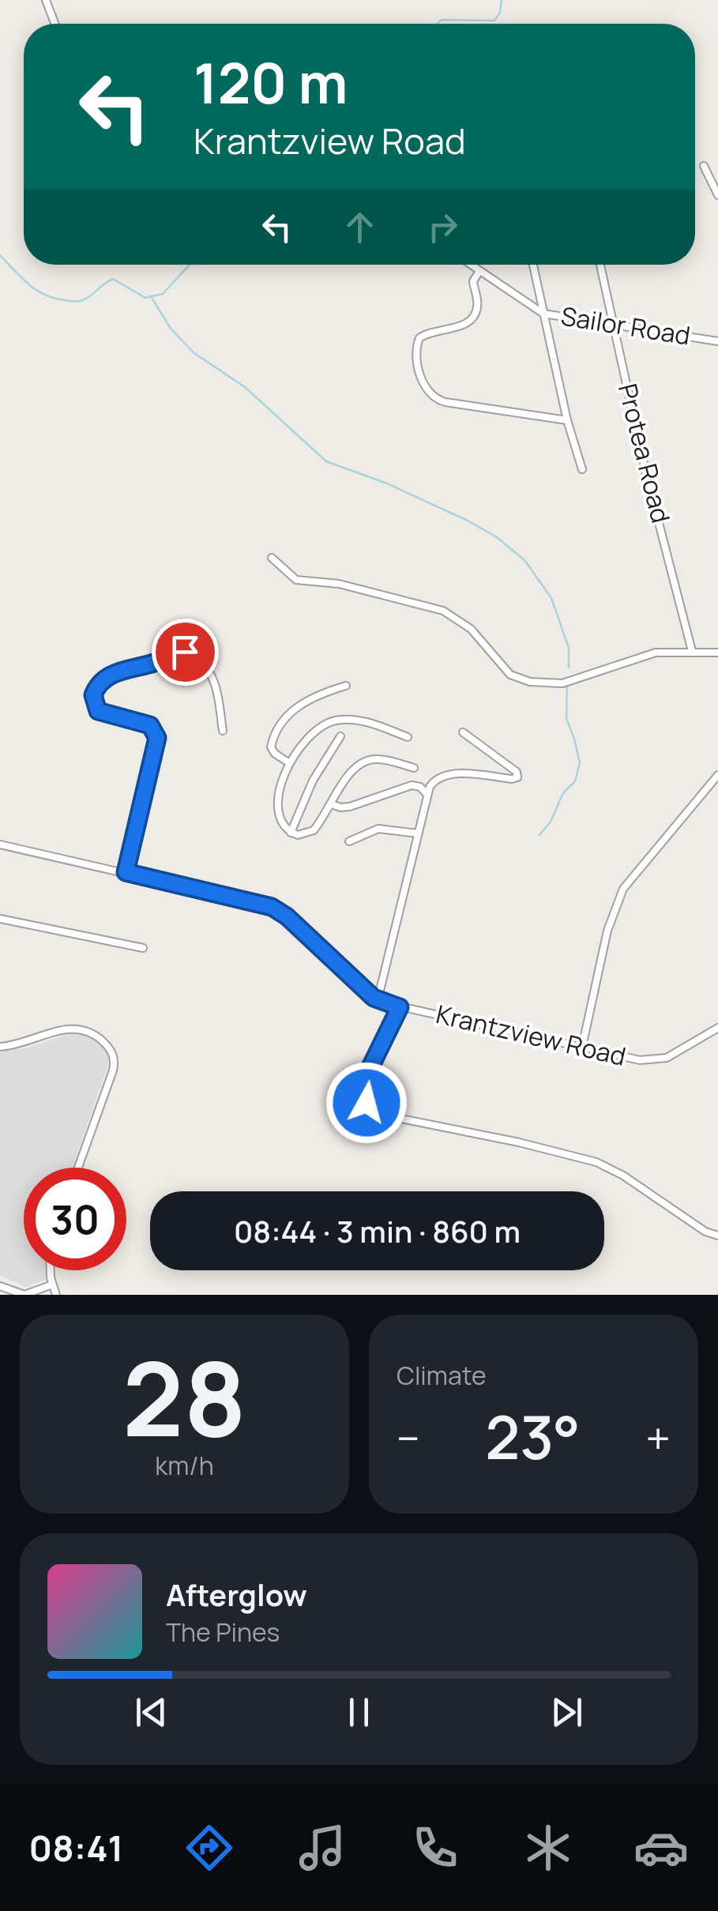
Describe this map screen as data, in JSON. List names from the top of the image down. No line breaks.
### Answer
{"streets":{"street":["Sailor Road","Protea Road","Krantzview Road"]},"crossings":[["Sailor Road","Protea Road"]],"page":{"turn":["120 m","Krantzview Road"],"limit":"30","trip":"08:44 · 3 min · 860 m","tile":[["28","km/h"],"Climate"],"heat":["−","23°","+"],"song":["Afterglow","The Pines"],"tabs":"08:41"}}
